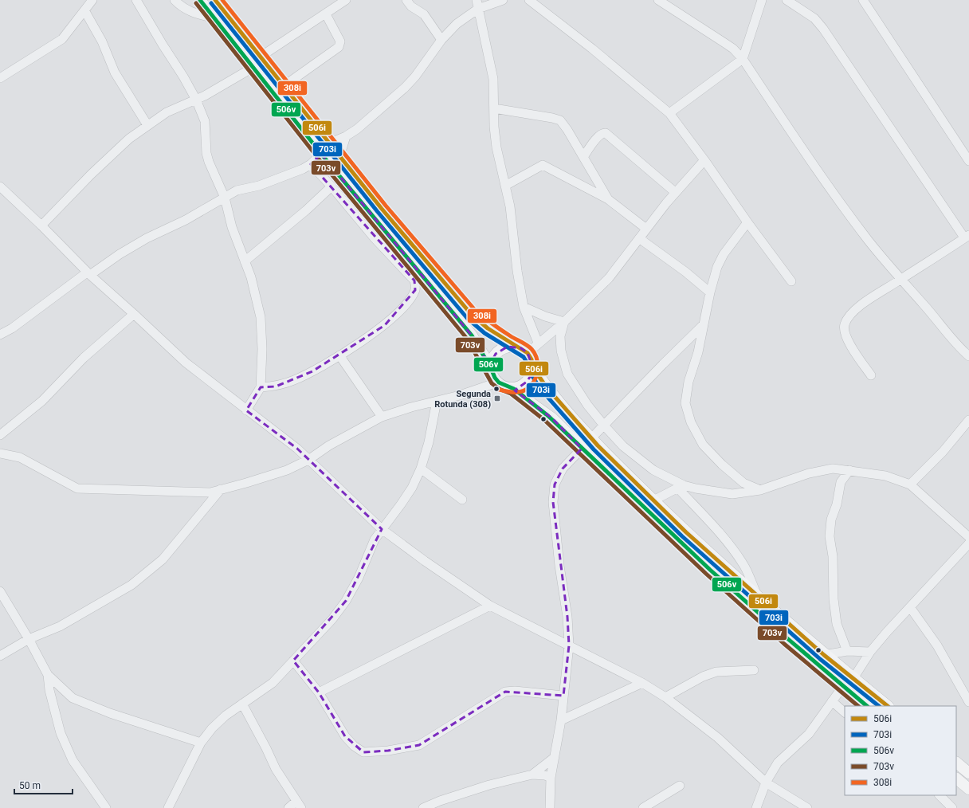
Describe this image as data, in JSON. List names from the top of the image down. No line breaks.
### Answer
{"places":{"transit":["Segunda Rotunda (308)"]},"lines":["transit line 506i","transit line 506v","transit line 308i","transit line 703i","transit line 703v"],"legend":["506i","703i","506v","703v","308i"],"scale_bar":"50 m"}
